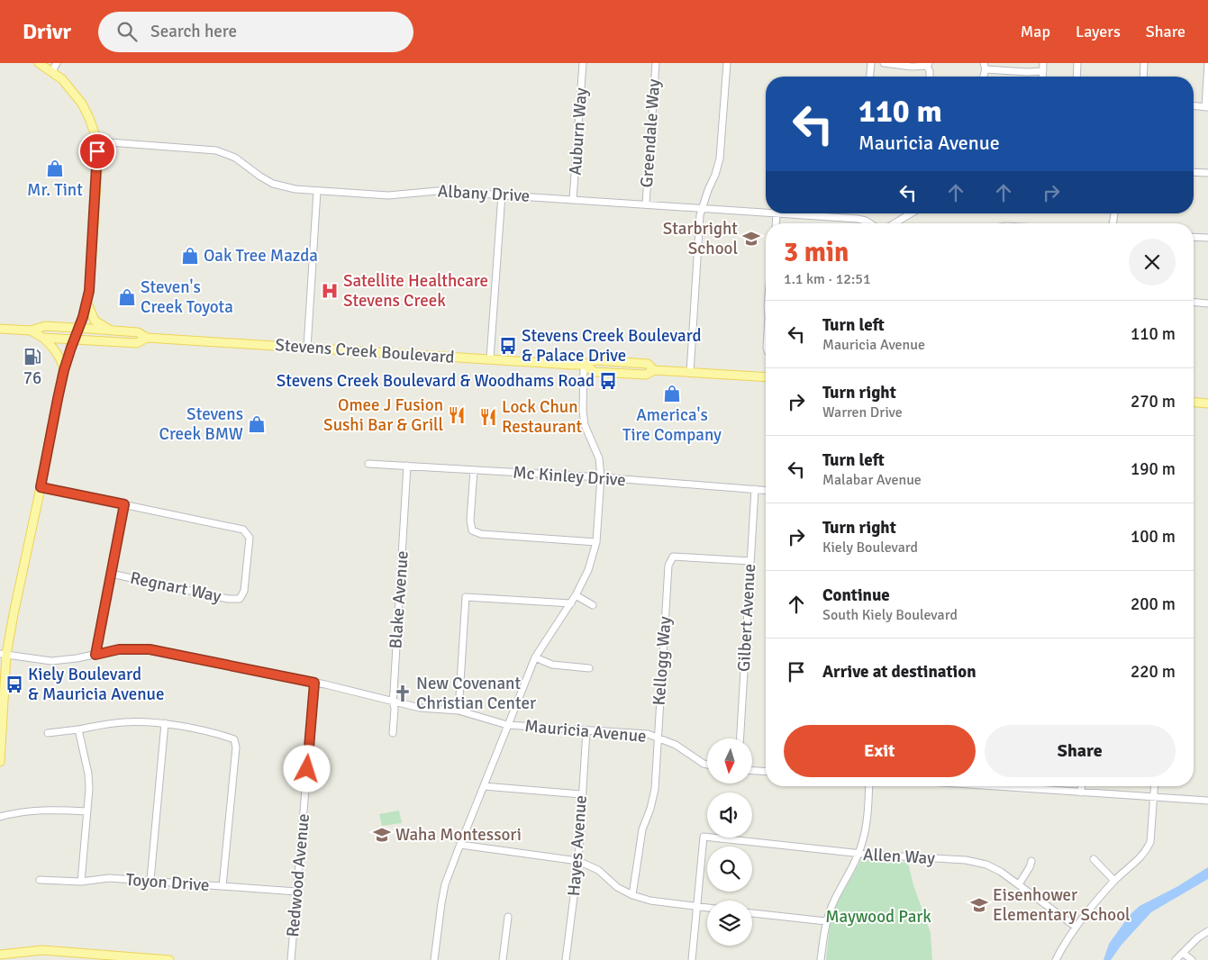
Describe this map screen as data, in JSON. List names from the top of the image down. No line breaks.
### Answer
{"streets":{"main road":["Stevens Creek Boulevard"],"street":["Auburn Way","Greendale Way","Albany Drive","Mc Kinley Drive","Regnart Way","Blake Avenue","Gilbert Avenue","Kellogg Way","Mauricia Avenue","Hayes Avenue","Allen Way","Redwood Avenue","Toyon Drive"]},"crossings":[["Auburn Way","Albany Drive"],["Greendale Way","Albany Drive"],["Mc Kinley Drive","Blake Avenue"],["Mc Kinley Drive","Gilbert Avenue"],["Blake Avenue","Mauricia Avenue"],["Gilbert Avenue","Kellogg Way"],["Kellogg Way","Mauricia Avenue"],["Mauricia Avenue","Hayes Avenue"],["Mauricia Avenue","Redwood Avenue"],["Redwood Avenue","Toyon Drive"]],"parks":["Maywood Park"],"places":{"shop":["Mr. Tint","Oak Tree Mazda","Steven's Creek Toyota","America's Tire Company","Stevens Creek BMW"],"school or university":["Starbright School","Waha Montessori","Eisenhower Elementary School"],"hospital":["Satellite Healthcare Stevens Creek"],"bus stop":["Stevens Creek Boulevard & Palace Drive","Stevens Creek Boulevard & Woodhams Road","Kiely Boulevard & Mauricia Avenue"],"fuel station":["76"],"restaurant":["Omee J Fusion Sushi Bar & Grill","Lock Chun Restaurant"],"church":["New Covenant Christian Center"]},"north":"bottom","page":{"header":"Drivr","search":"Search here","nav":["Map","Layers","Share"],"turn":["110 m","Mauricia Avenue"],"heading":["3 min","1.1 km · 12:51"],"list":[{"name":"Turn left","note":"Mauricia Avenue","value":"110 m"},{"name":"Turn right","note":"Warren Drive","value":"270 m"},{"name":"Turn left","note":"Malabar Avenue","value":"190 m"},{"name":"Turn right","note":"Kiely Boulevard","value":"100 m"},{"name":"Continue","note":"South Kiely Boulevard","value":"200 m"},{"name":"Arrive at destination","value":"220 m"}],"buttons":["Exit","Share"]}}
